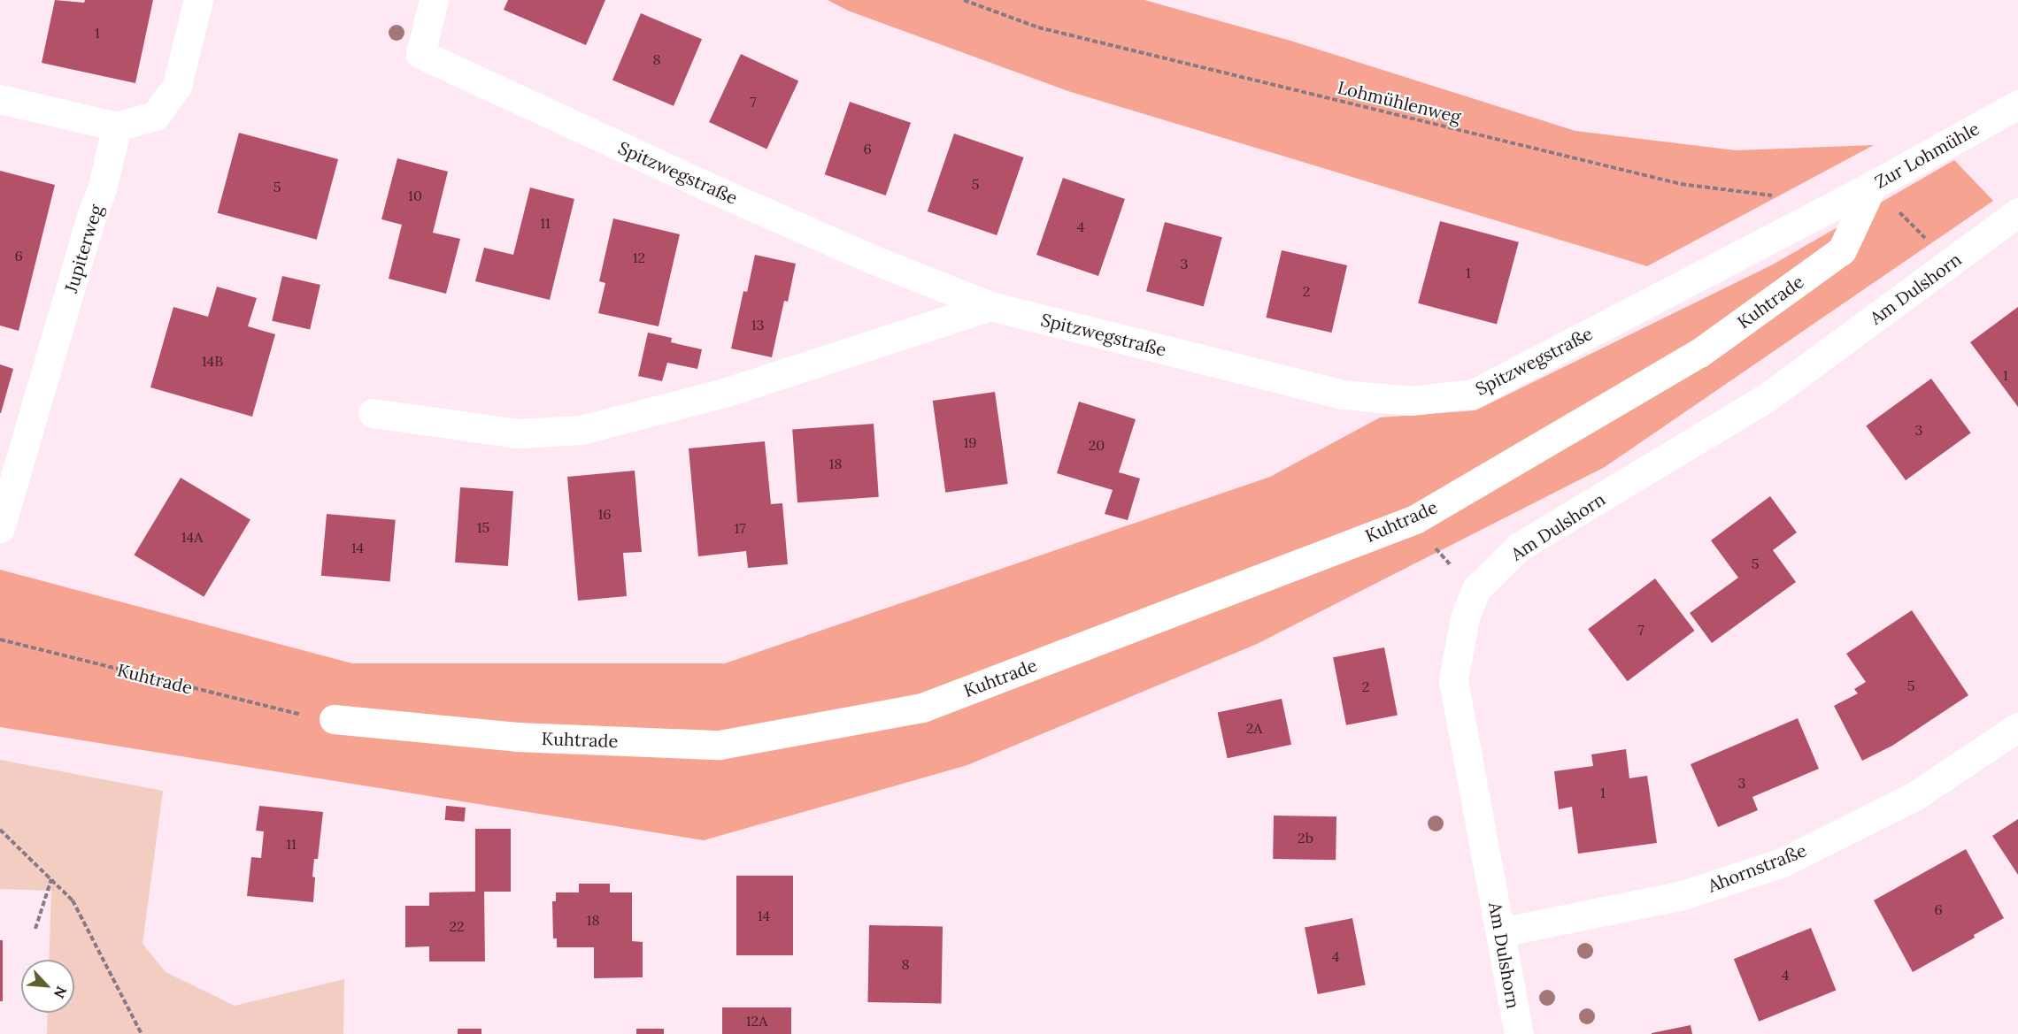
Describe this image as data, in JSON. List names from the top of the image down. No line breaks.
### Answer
{"streets":{"street":["Zur Lohmühle","Spitzwegstraße","Jupiterweg","Am Dulshorn","Kuhtrade","Ahornstraße"],"path":["Lohmühlenweg"]},"crossings":[["Lohmühlenweg","Zur Lohmühle"],["Lohmühlenweg","Spitzwegstraße"],["Zur Lohmühle","Spitzwegstraße"],["Zur Lohmühle","Kuhtrade"],["Am Dulshorn","Ahornstraße"]],"house_numbers":["1","8","7","6","5","5","10","11","4","6","12","3","1","2","13","14B","1","3","19","20","18","16","15","17","14A","14","5","7","5","2","2A","3","1","2b","11","6","14","18","22","4","8","4","12A"],"north":"bottom right"}
